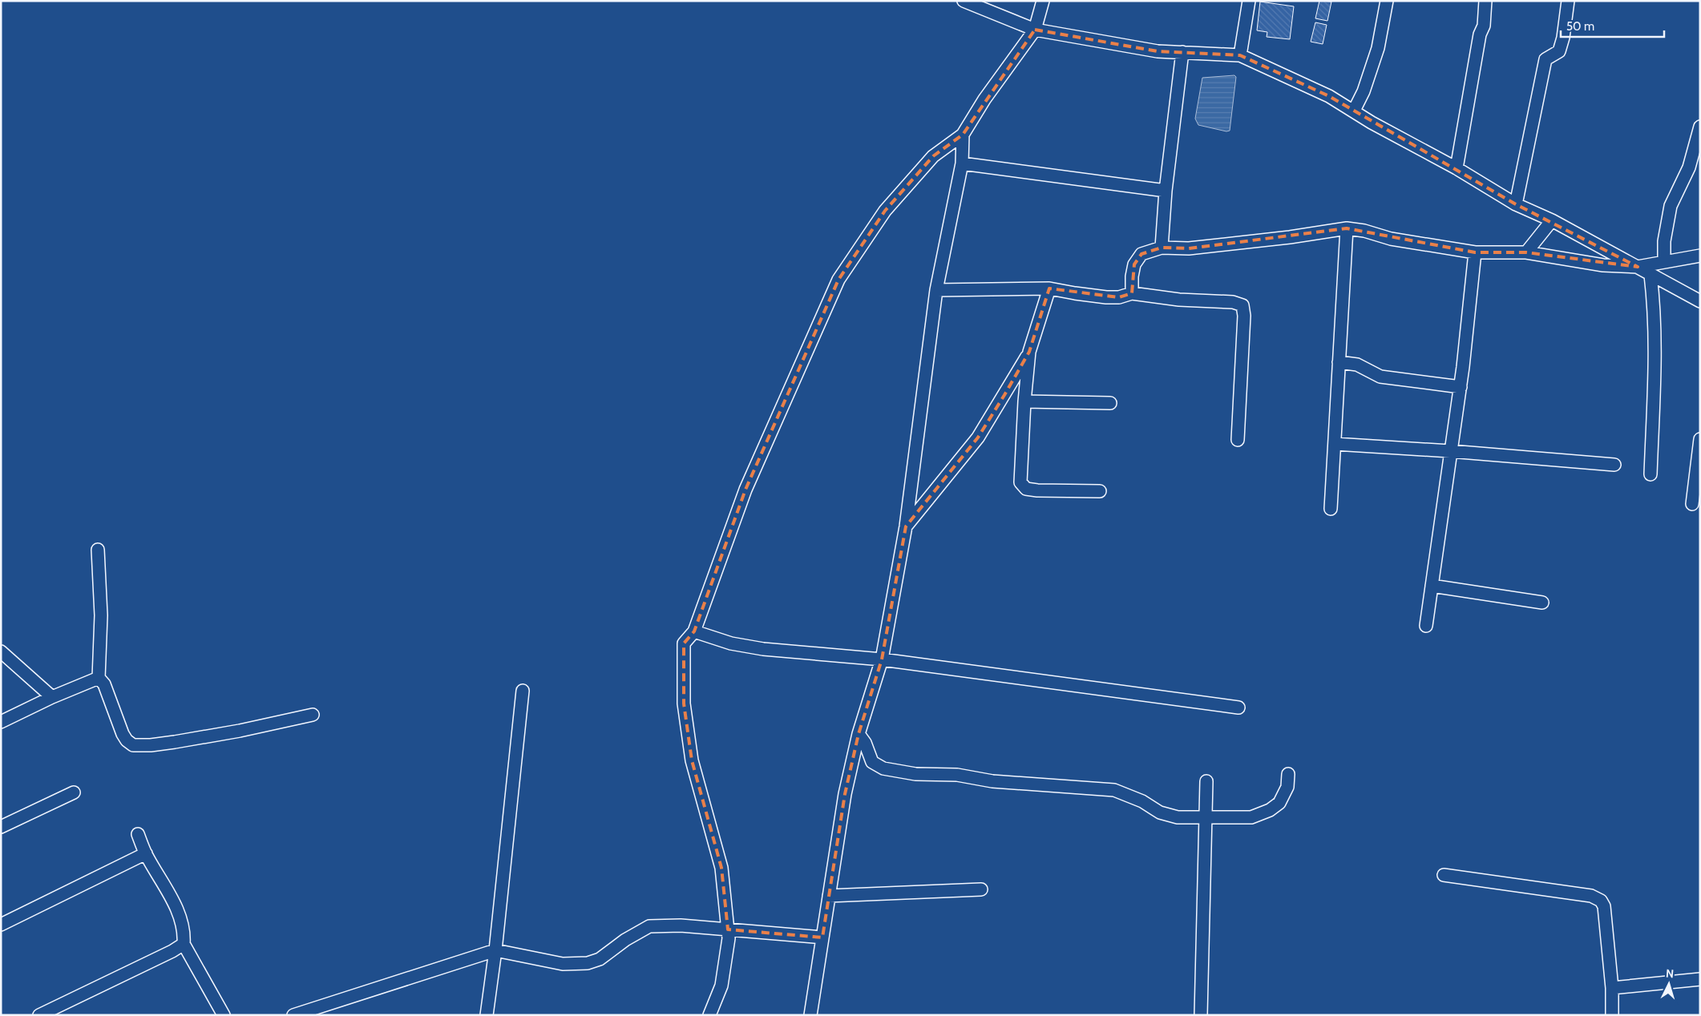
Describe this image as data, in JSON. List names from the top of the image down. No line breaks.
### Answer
{"scale_bar":"50 m","north":"top"}
